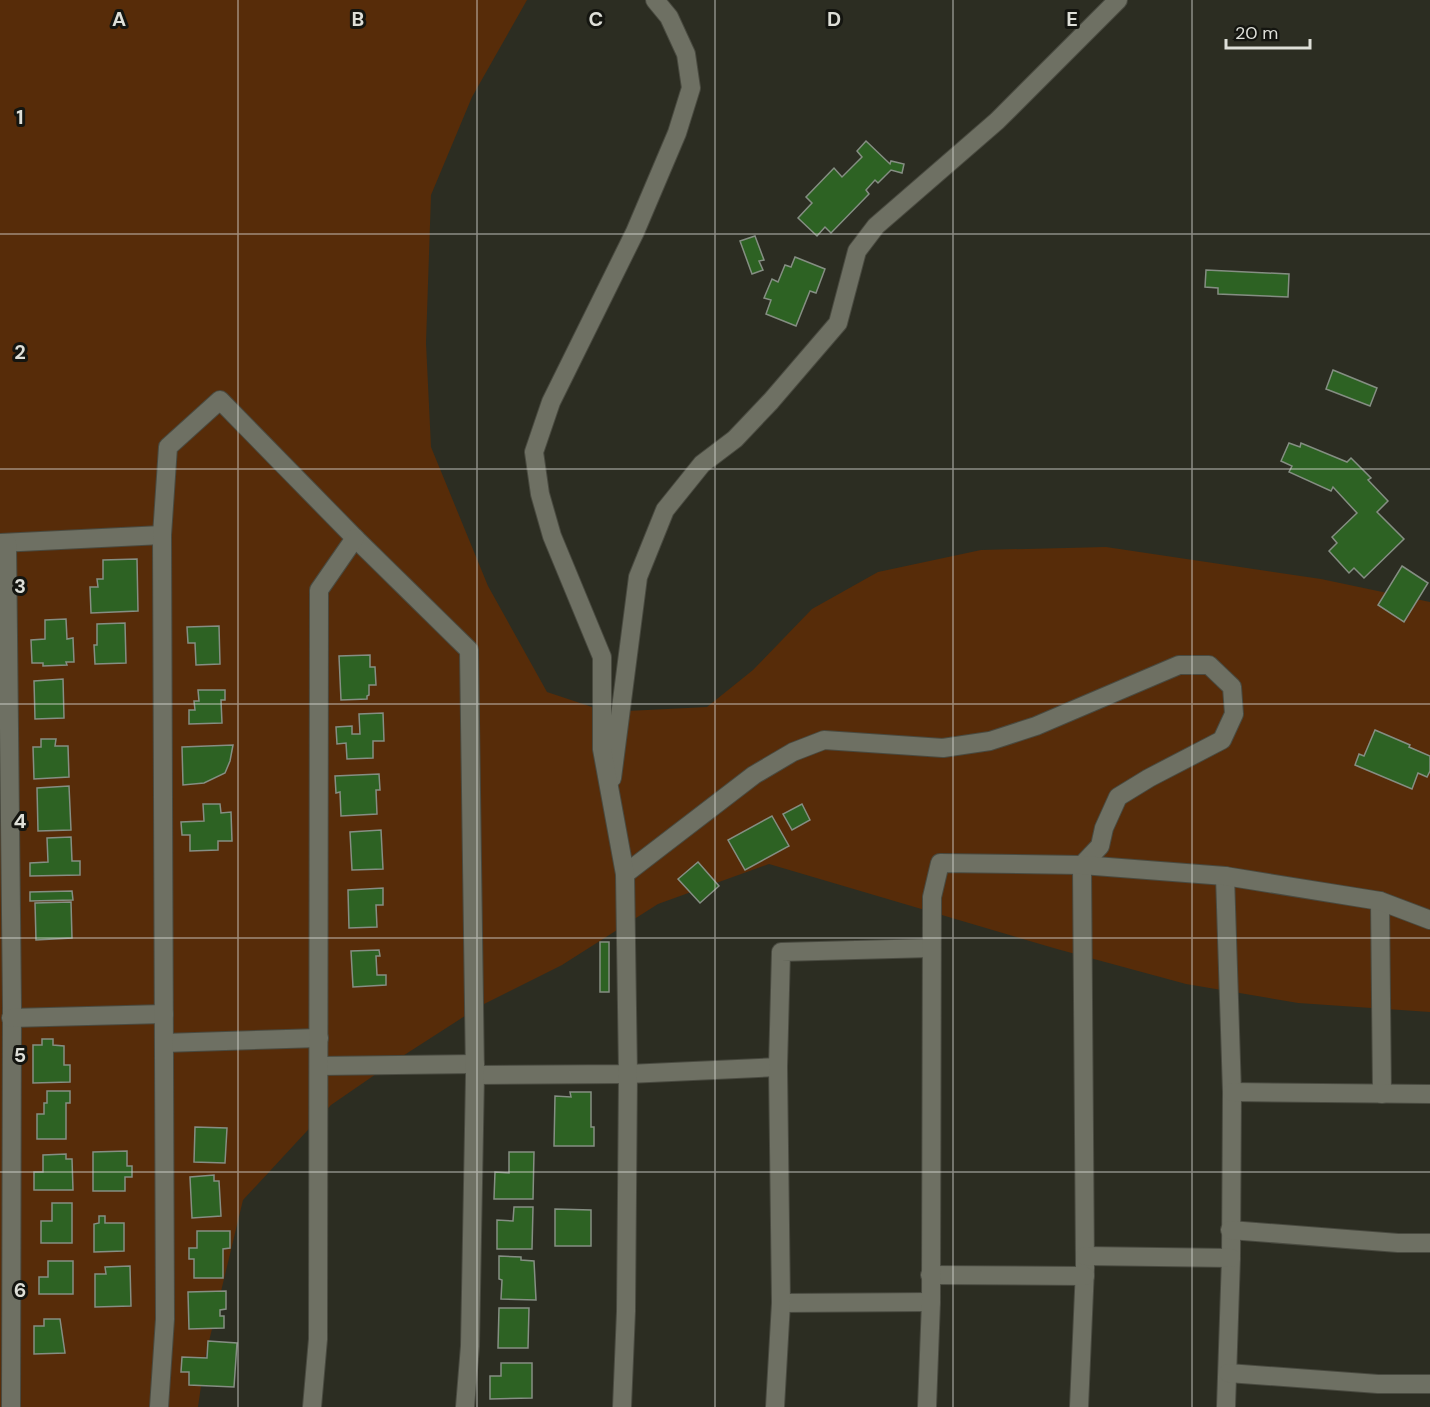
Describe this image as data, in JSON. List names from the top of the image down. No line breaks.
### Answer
{"scale_bar":"20 m","grid":{"columns":["A","B","C","D","E"],"rows":["1","2","3","4","5","6"]}}
